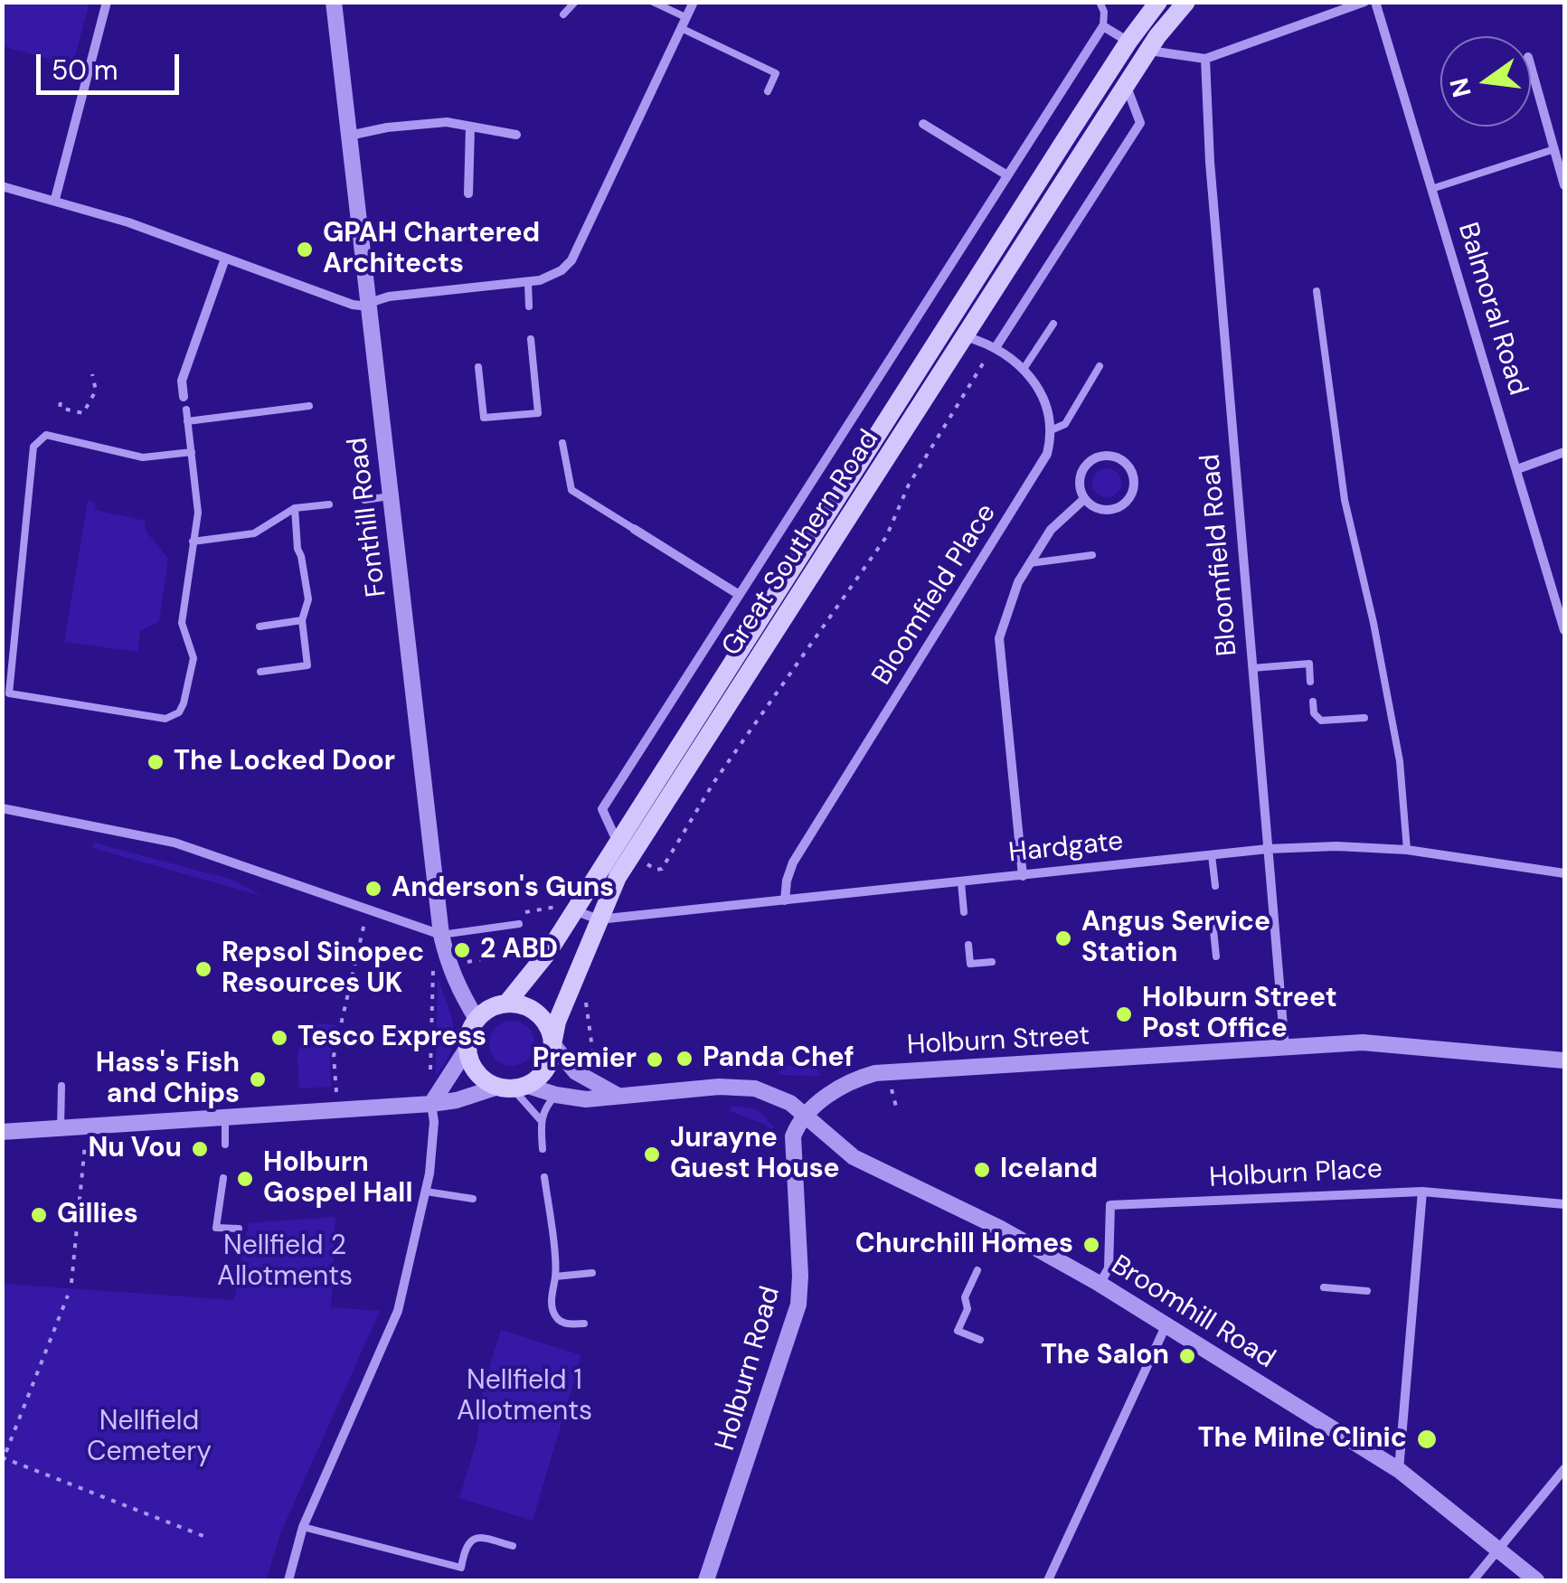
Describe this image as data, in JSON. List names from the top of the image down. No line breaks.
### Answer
{"streets":{"main road":["Great Southern Road"],"street":["Balmoral Road","Fonthill Road","Bloomfield Road","Bloomfield Place","Hardgate","Holburn Street","Holburn Place","Broomhill Road","Holburn Road"]},"crossings":[["Fonthill Road","Great Southern Road"],["Great Southern Road","Hardgate"],["Bloomfield Road","Hardgate"],["Bloomfield Road","Holburn Street"],["Bloomfield Place","Hardgate"],["Holburn Street","Broomhill Road"],["Holburn Street","Holburn Road"],["Holburn Place","Broomhill Road"],["Broomhill Road","Holburn Road"]],"parks":["Nellfield 2 Allotments","Nellfield 1 Allotments","Nellfield Cemetery"],"places":["GPAH Chartered Architects","The Locked Door","Anderson's Guns","Angus Service Station","2 ABD","Repsol Sinopec Resources UK","Holburn Street Post Office","Tesco Express","Panda Chef","Premier","Hass's Fish and Chips","Nu Vou","Jurayne Guest House","Iceland","Holburn Gospel Hall","Gillies","Churchill Homes","The Salon","The Milne Clinic"],"scale_bar":"50 m","north":"left"}
